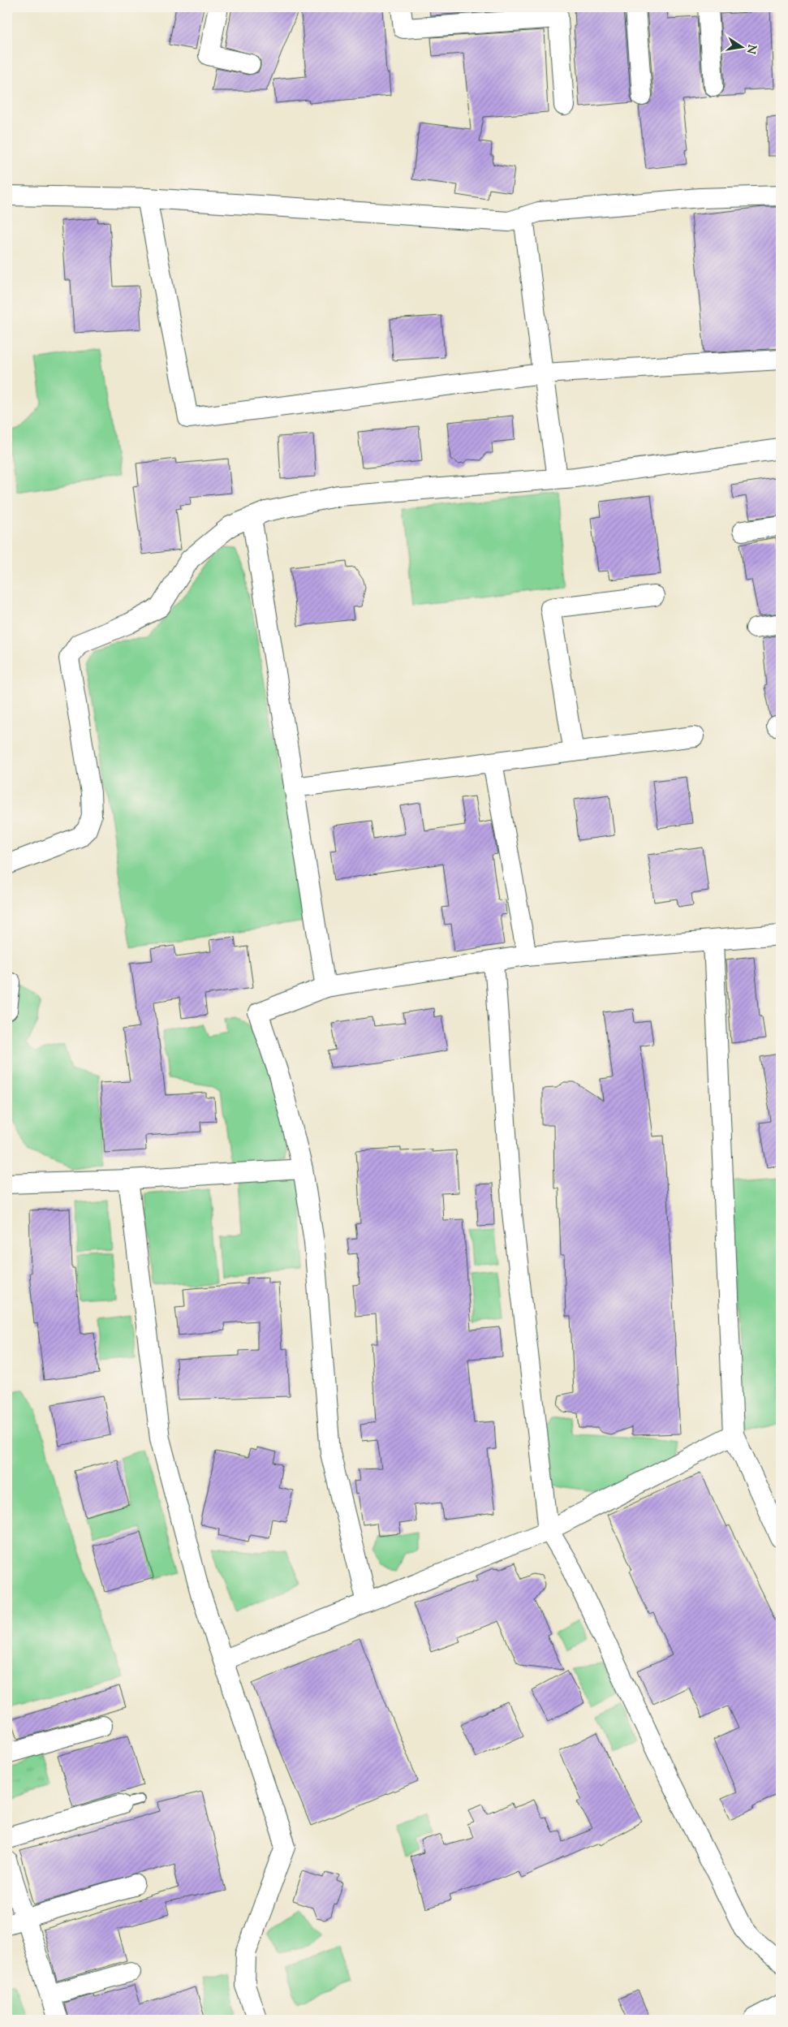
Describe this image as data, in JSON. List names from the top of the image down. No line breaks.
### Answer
{"north":"right"}
